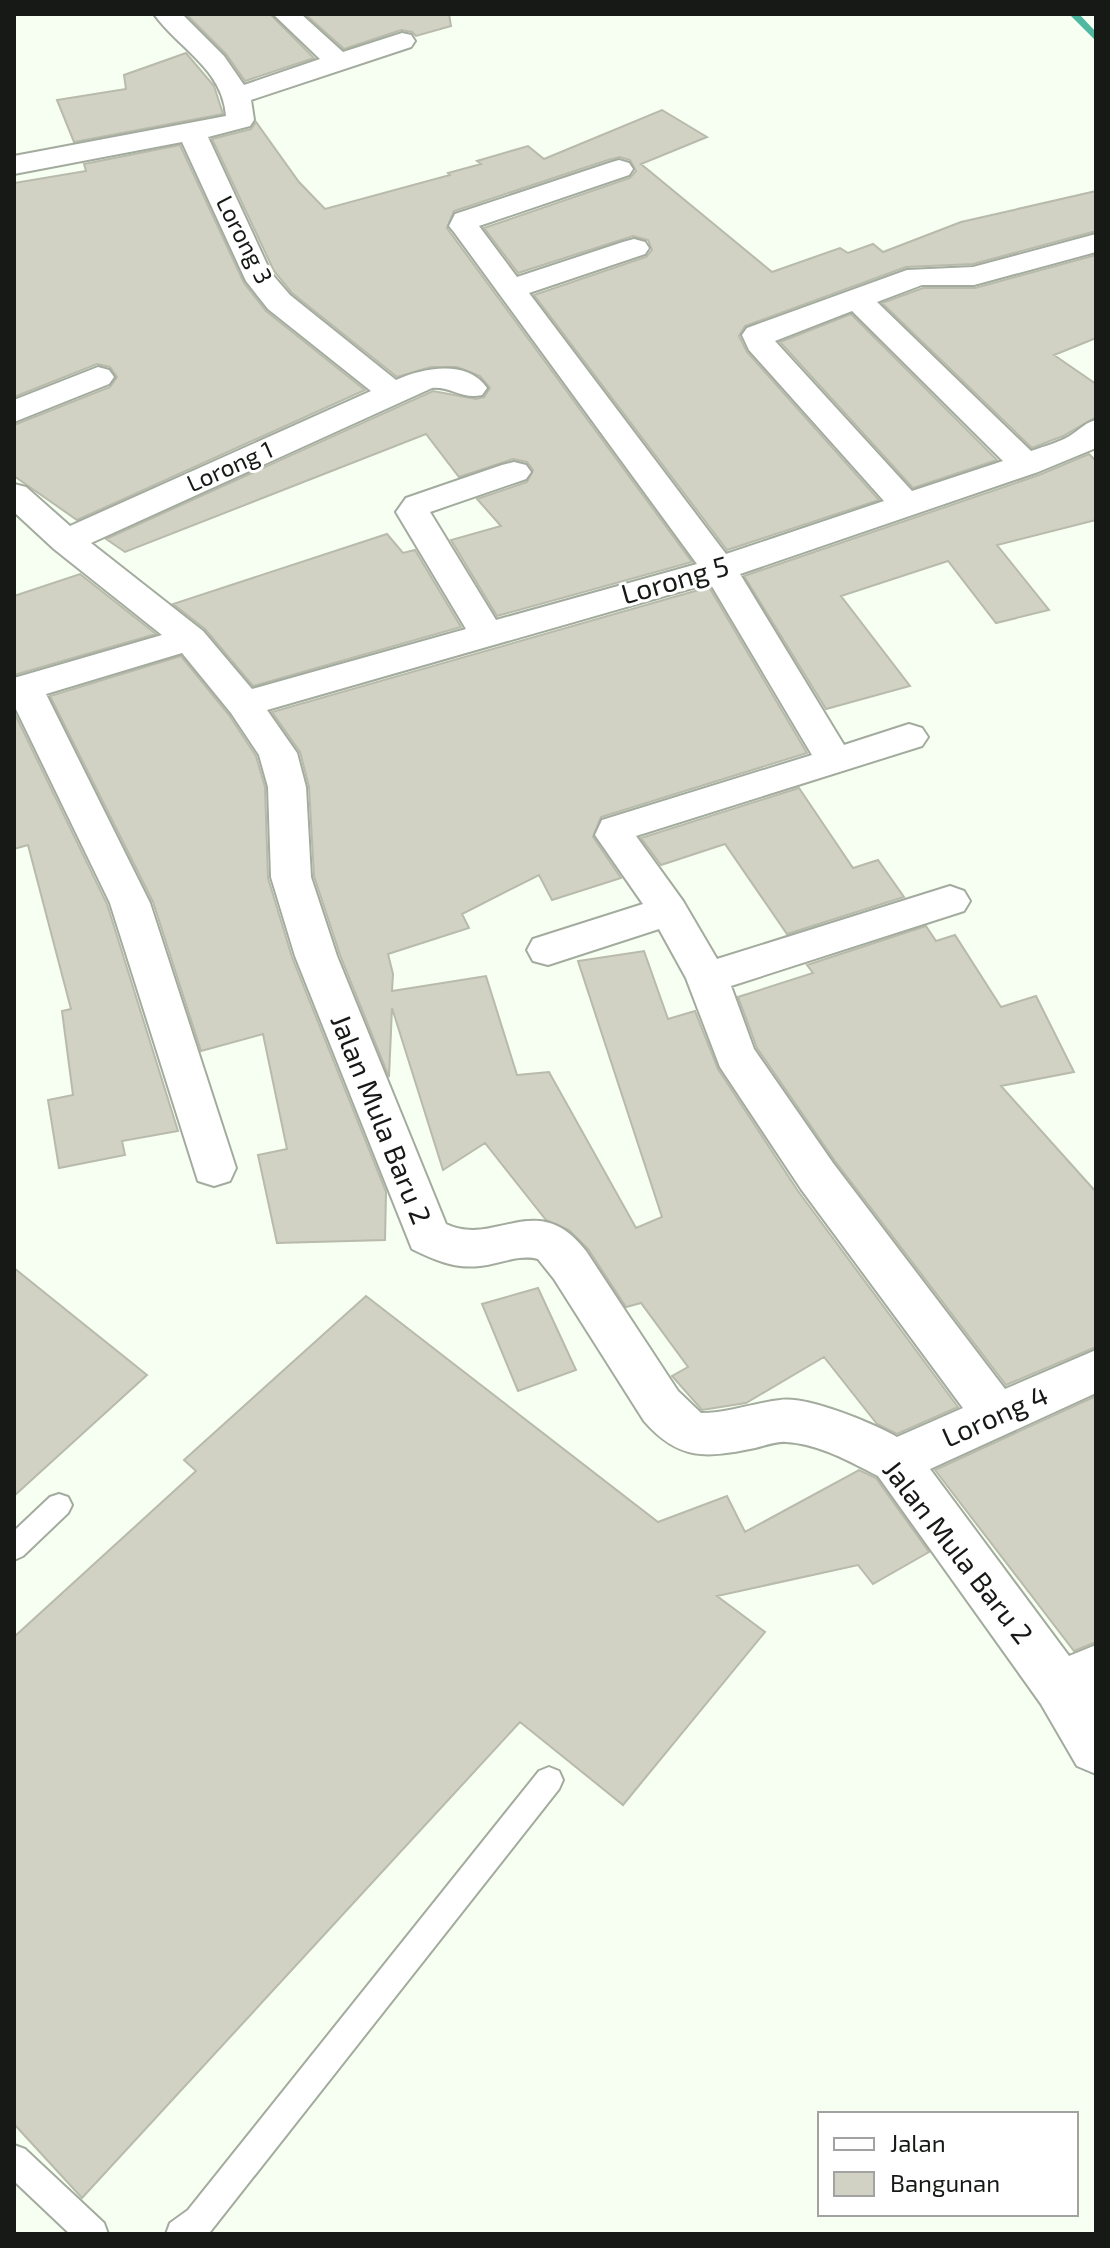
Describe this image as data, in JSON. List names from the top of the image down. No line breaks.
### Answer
{"streets":{"street":["Lorong 3","Lorong 1","Lorong 5","Jalan Mula Baru 2","Lorong 4"]},"crossings":[["Lorong 3","Lorong 1"],["Lorong 1","Jalan Mula Baru 2"],["Lorong 5","Jalan Mula Baru 2"],["Jalan Mula Baru 2","Lorong 4"]],"legend":["Jalan","Bangunan"]}
